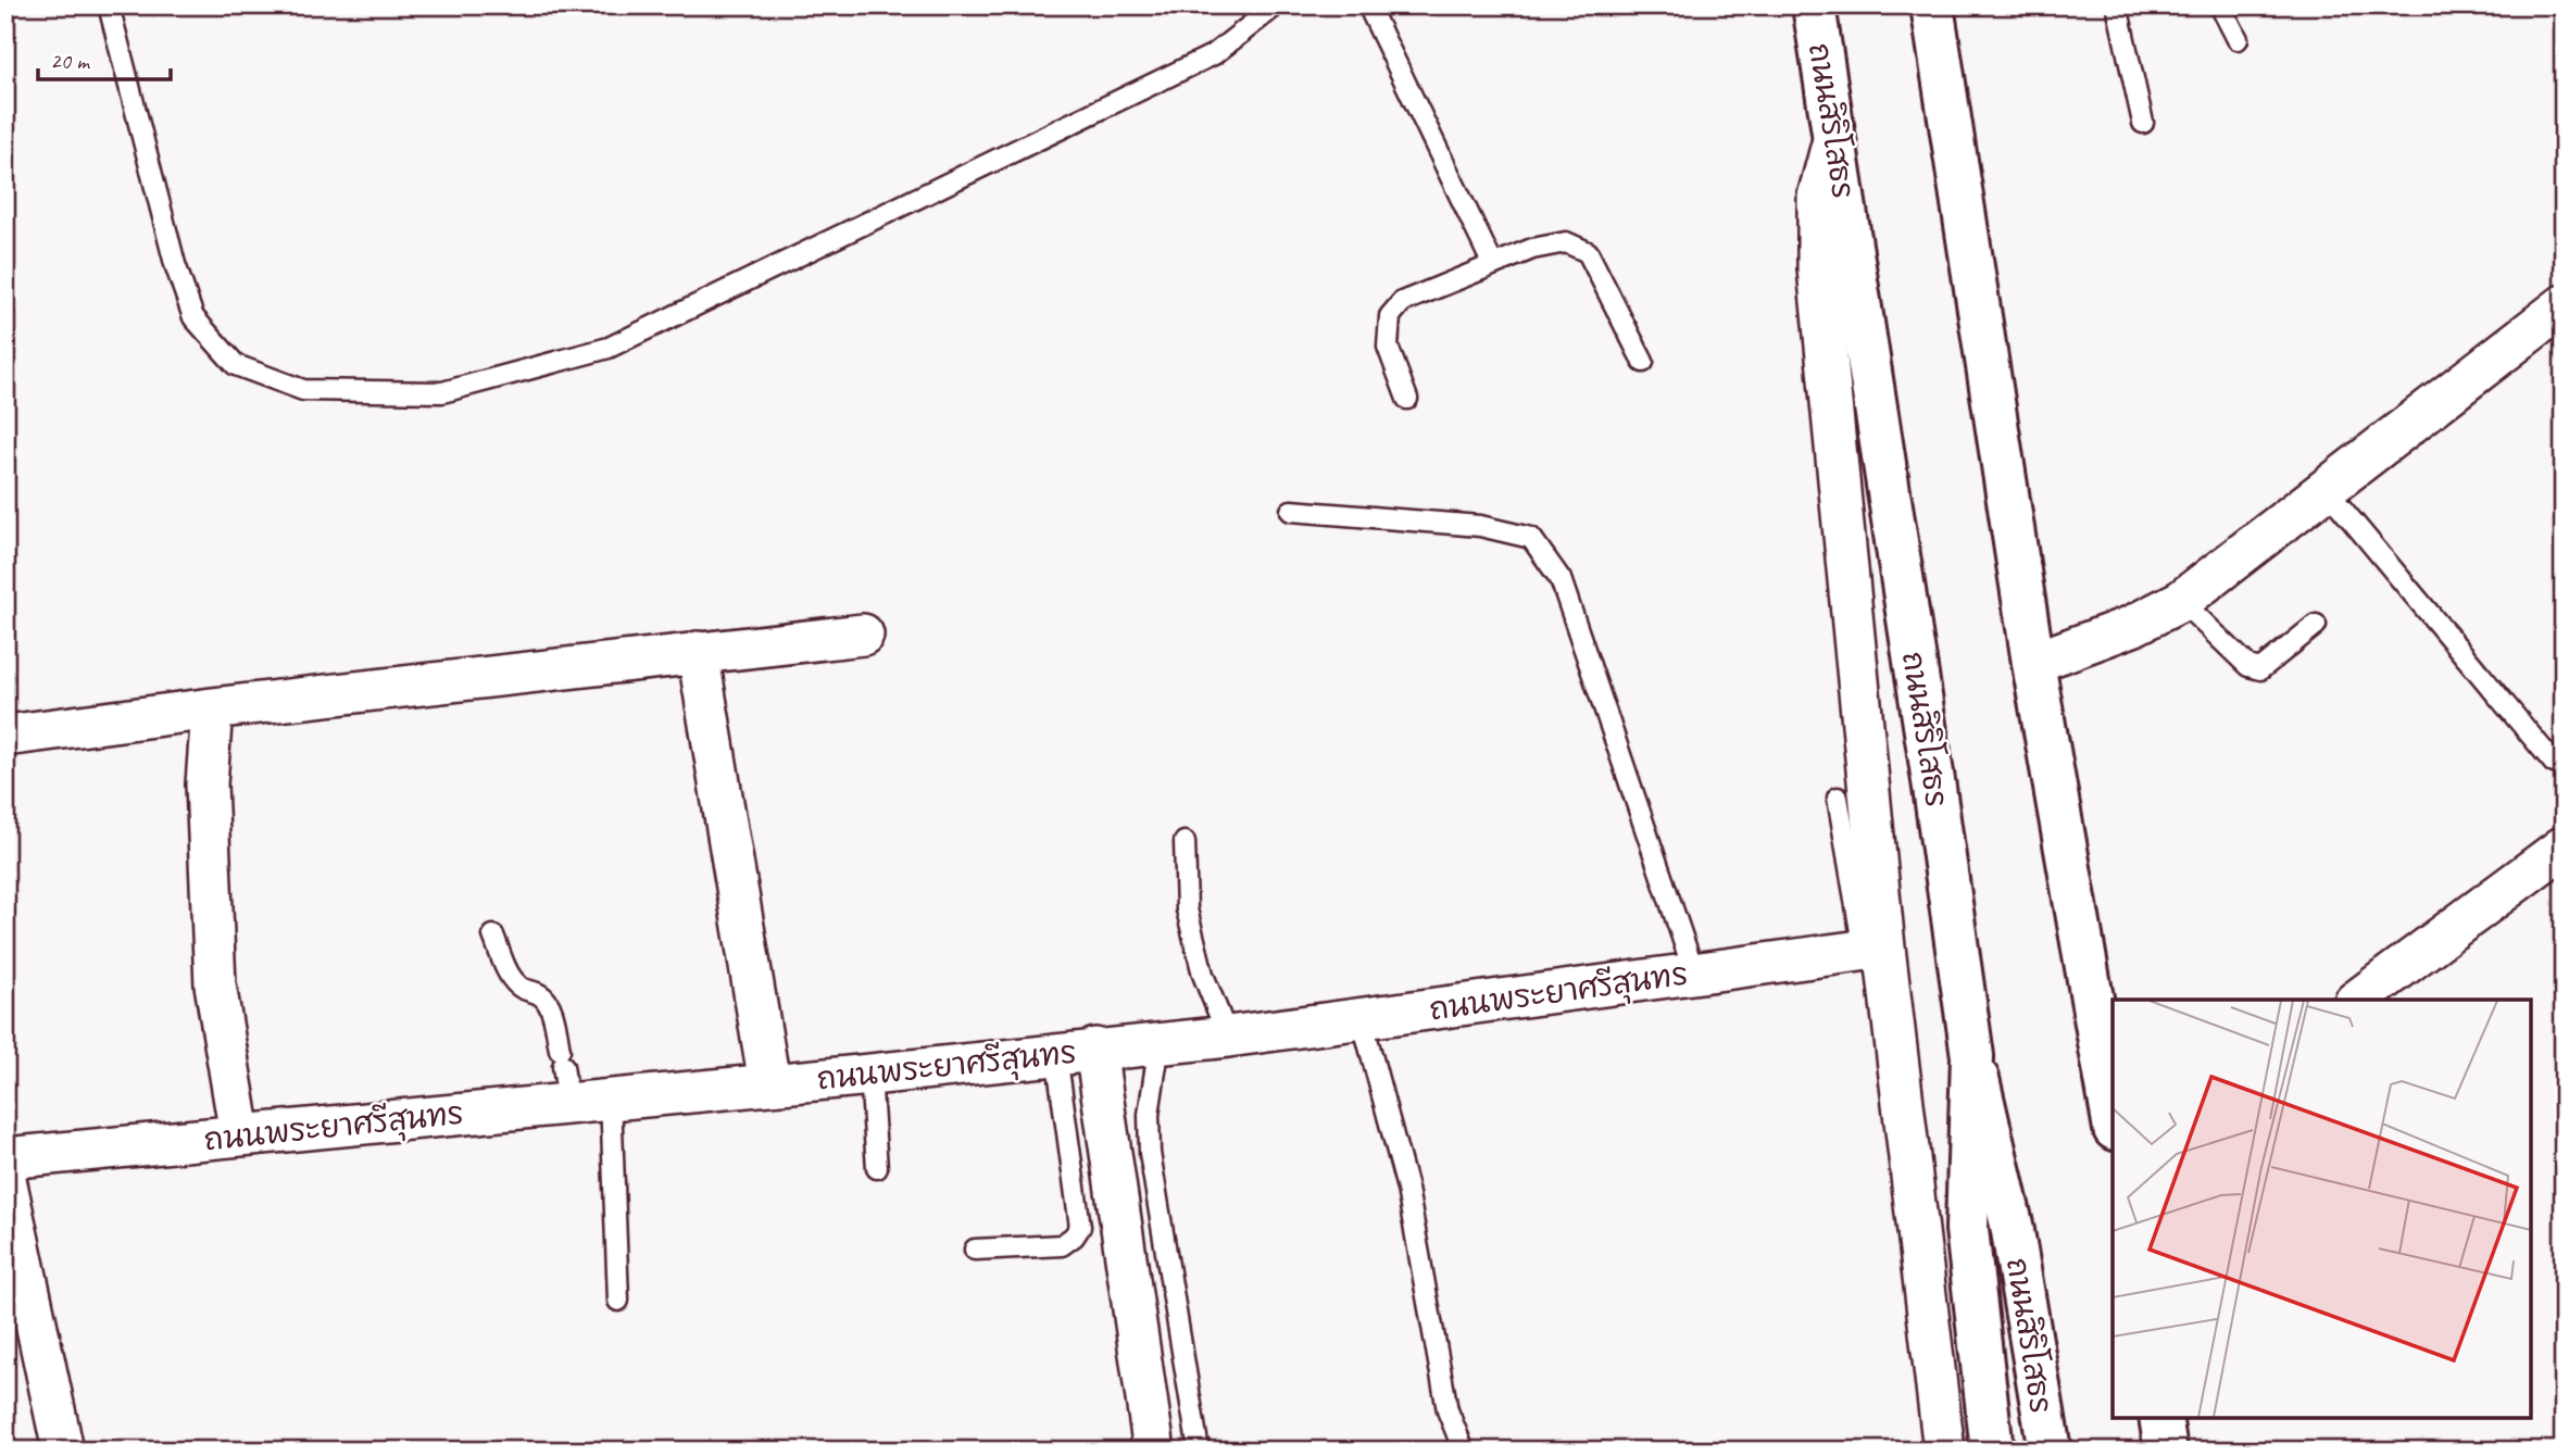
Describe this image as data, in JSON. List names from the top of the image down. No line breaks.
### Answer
{"streets":{"main road":["ถนนสิริโสธร"],"street":["ถนนพระยาศรีสุนทร"]},"scale_bar":"20 m"}
